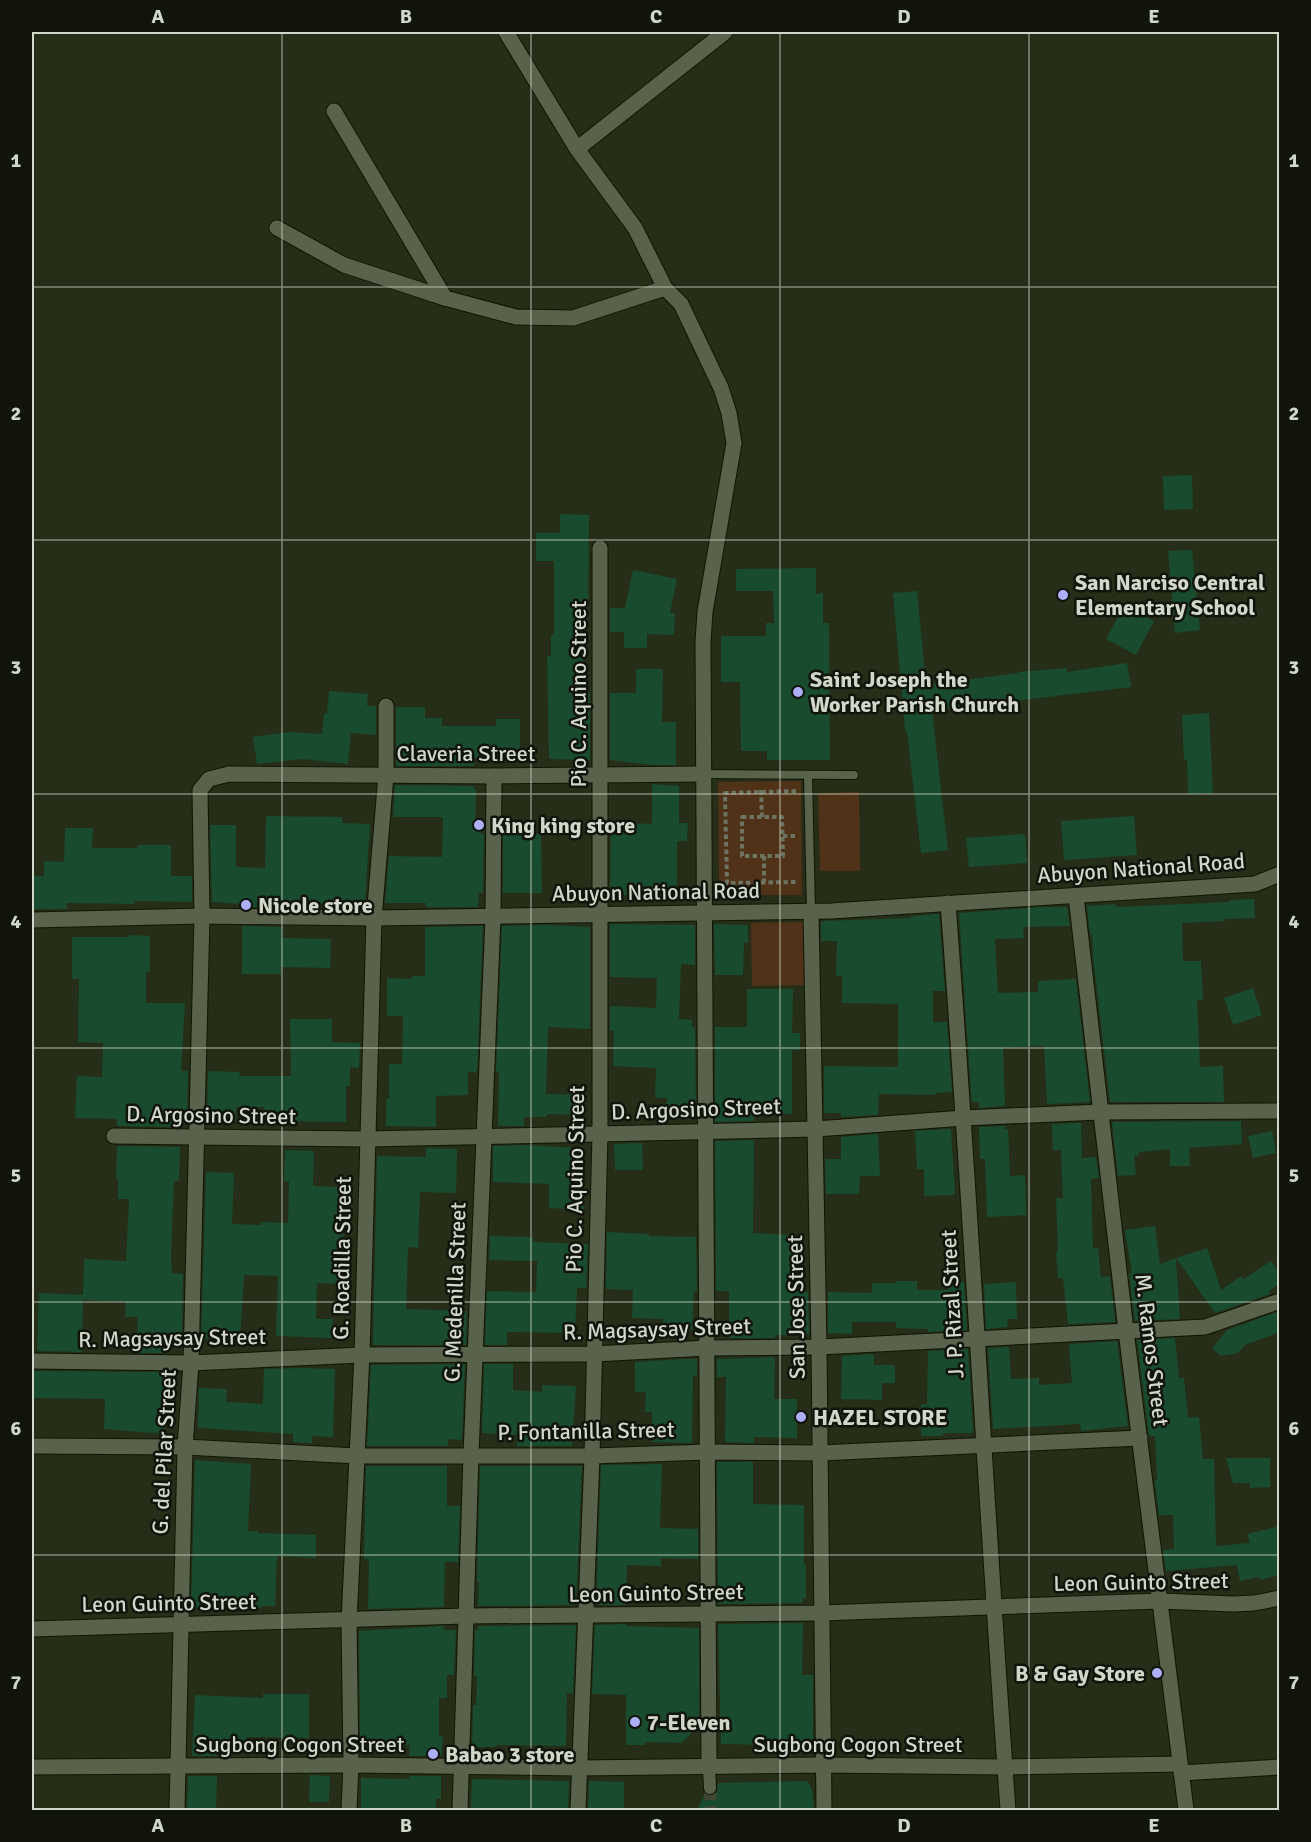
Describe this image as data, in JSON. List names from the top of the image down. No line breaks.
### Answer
{"streets":{"street":["Pio C. Aquino Street","Claveria Street","Abuyon National Road","D. Argosino Street","G. Roadilla Street","G. Medenilla Street","J. P. Rizal Street","San Jose Street","R. Magsaysay Street","M. Ramos Street","P. Fontanilla Street","G. del Pilar Street","Leon Guinto Street","Sugbong Cogon Street"]},"crossings":[["Pio C. Aquino Street","Claveria Street"],["Pio C. Aquino Street","Abuyon National Road"],["Pio C. Aquino Street","D. Argosino Street"],["Pio C. Aquino Street","R. Magsaysay Street"],["Pio C. Aquino Street","P. Fontanilla Street"],["Pio C. Aquino Street","Leon Guinto Street"],["Pio C. Aquino Street","Sugbong Cogon Street"],["Claveria Street","G. Roadilla Street"],["Claveria Street","G. Medenilla Street"],["Claveria Street","G. del Pilar Street"],["Abuyon National Road","G. Roadilla Street"],["Abuyon National Road","G. Medenilla Street"],["Abuyon National Road","J. P. Rizal Street"],["Abuyon National Road","San Jose Street"],["Abuyon National Road","M. Ramos Street"],["Abuyon National Road","G. del Pilar Street"],["D. Argosino Street","G. Roadilla Street"],["D. Argosino Street","G. Medenilla Street"],["D. Argosino Street","J. P. Rizal Street"],["D. Argosino Street","San Jose Street"],["D. Argosino Street","M. Ramos Street"],["D. Argosino Street","G. del Pilar Street"],["G. Roadilla Street","R. Magsaysay Street"],["G. Roadilla Street","P. Fontanilla Street"],["G. Roadilla Street","Leon Guinto Street"],["G. Roadilla Street","Sugbong Cogon Street"],["G. Medenilla Street","R. Magsaysay Street"],["G. Medenilla Street","P. Fontanilla Street"],["G. Medenilla Street","Leon Guinto Street"],["G. Medenilla Street","Sugbong Cogon Street"],["J. P. Rizal Street","R. Magsaysay Street"],["J. P. Rizal Street","P. Fontanilla Street"],["J. P. Rizal Street","Leon Guinto Street"],["J. P. Rizal Street","Sugbong Cogon Street"],["San Jose Street","R. Magsaysay Street"],["San Jose Street","P. Fontanilla Street"],["San Jose Street","Leon Guinto Street"],["San Jose Street","Sugbong Cogon Street"],["R. Magsaysay Street","M. Ramos Street"],["R. Magsaysay Street","G. del Pilar Street"],["M. Ramos Street","P. Fontanilla Street"],["M. Ramos Street","Leon Guinto Street"],["M. Ramos Street","Sugbong Cogon Street"],["P. Fontanilla Street","G. del Pilar Street"],["G. del Pilar Street","Leon Guinto Street"],["G. del Pilar Street","Sugbong Cogon Street"]],"places":["San Narciso Central Elementary School","Saint Joseph the Worker Parish Church","King king store","Nicole store","HAZEL STORE","B & Gay Store","7-Eleven","Babao 3 store"],"grid":{"columns":["A","B","C","D","E"],"rows":["1","2","3","4","5","6","7"]}}
